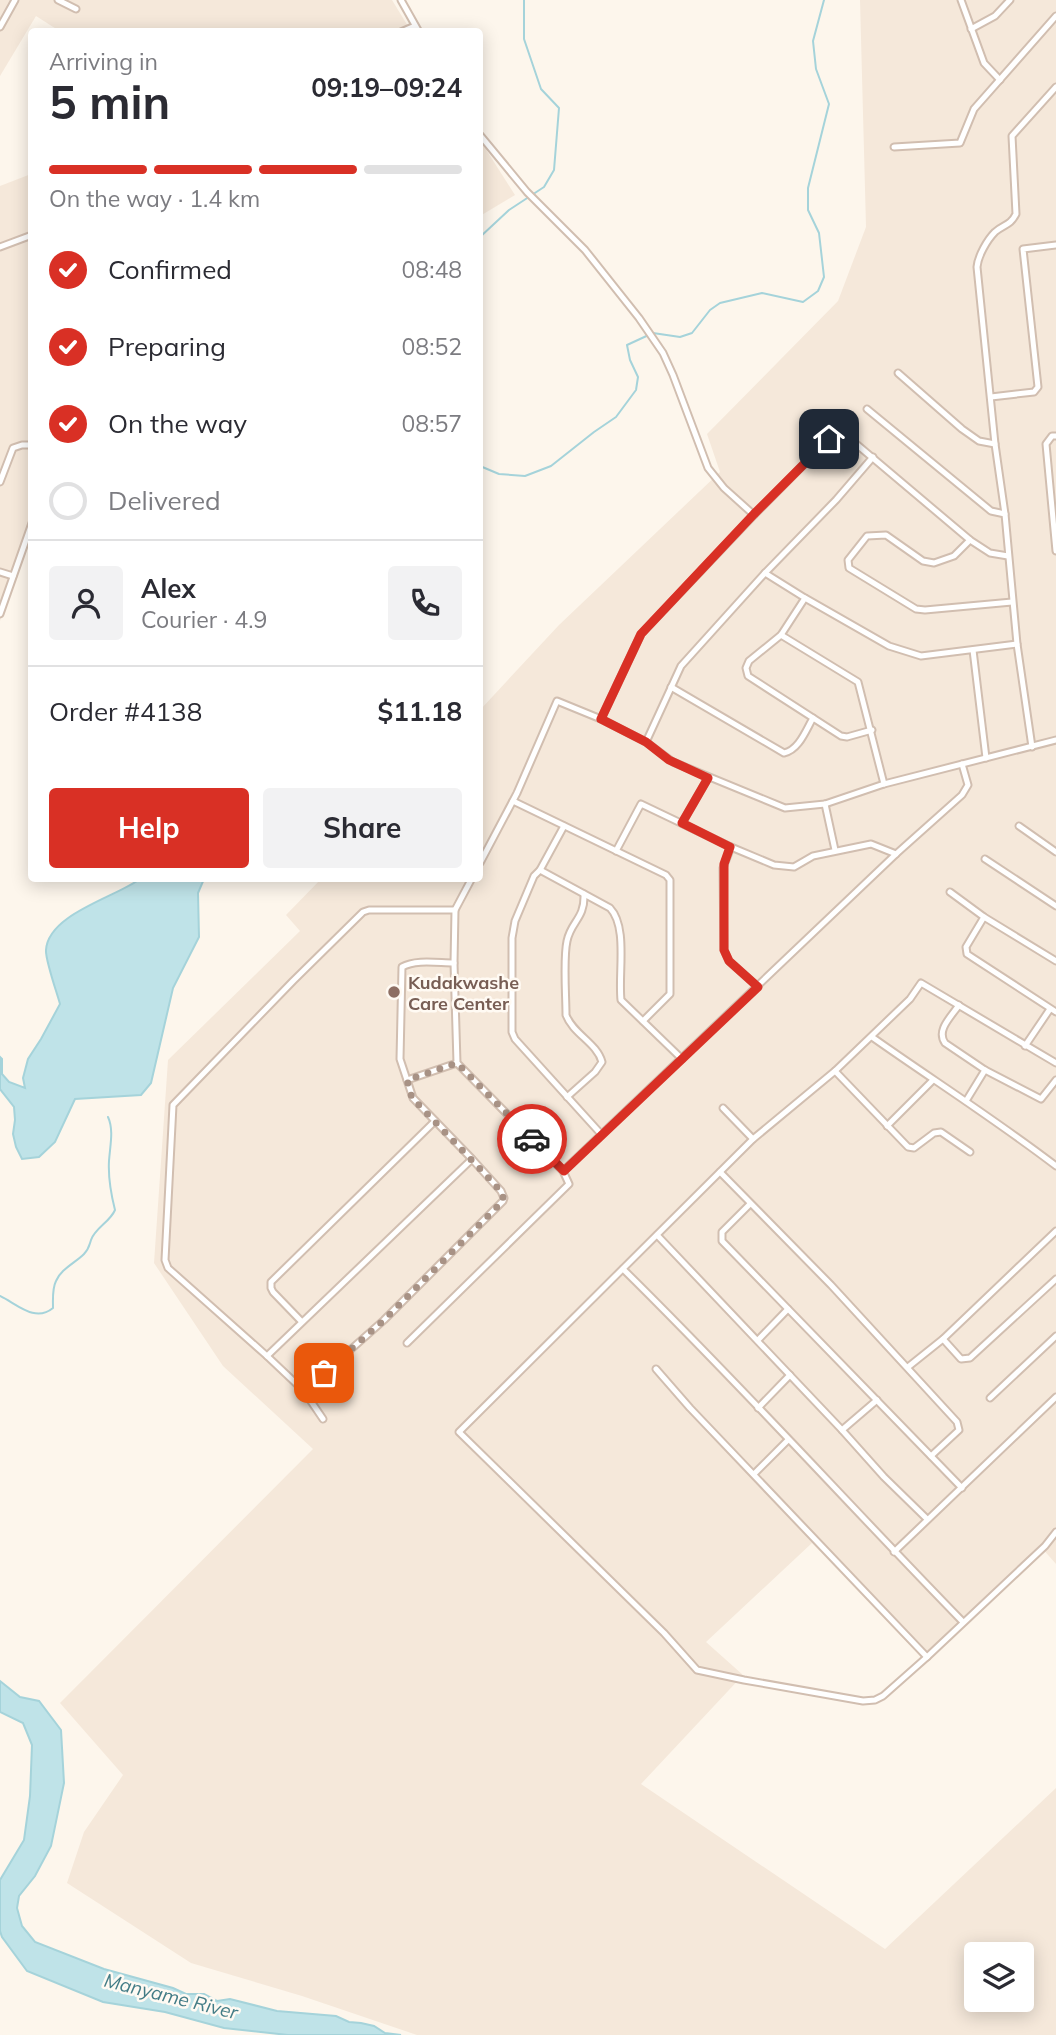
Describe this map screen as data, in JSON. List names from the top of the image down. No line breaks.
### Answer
{"water":["Manyame River"],"places":["Kudakwashe Care Center"],"page":{"heading":["5 min","Arriving in","09:19–09:24"],"panel":["Alex","Courier · 4.9","Order #4138","$11.18"],"bar":"On the way · 1.4 km","list":[["Confirmed","08:48"],["Preparing","08:52"],["On the way","08:57"],"Delivered"],"buttons":["Help","Share"]}}
